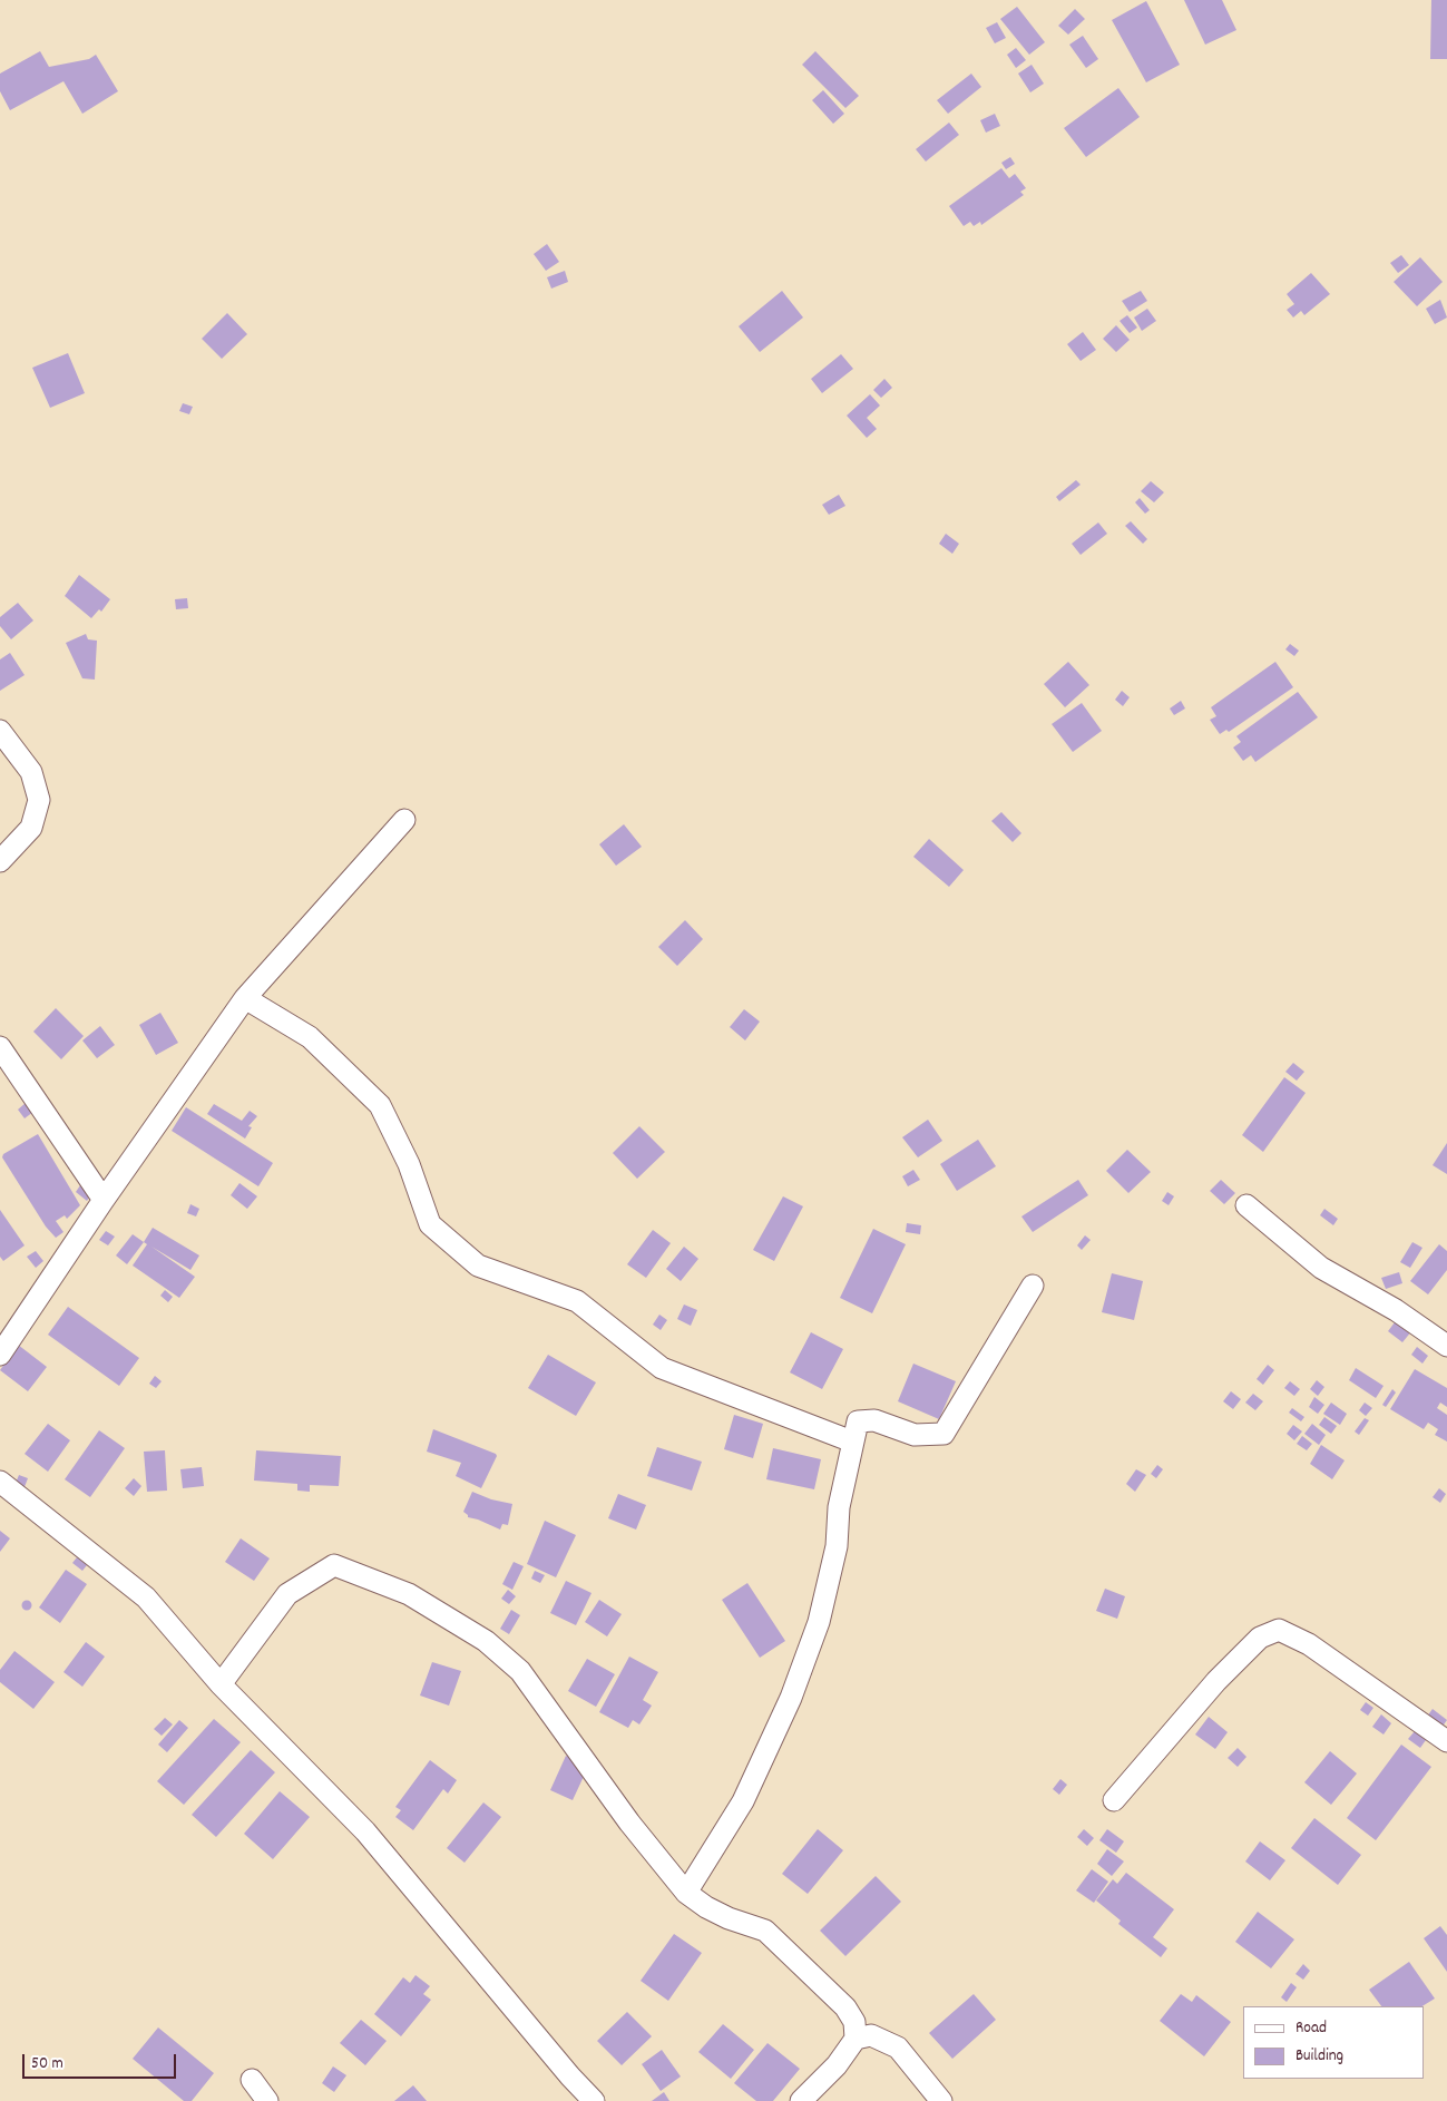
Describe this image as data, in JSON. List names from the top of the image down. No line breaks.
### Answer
{"legend":["Road","Building"],"scale_bar":"50 m"}
